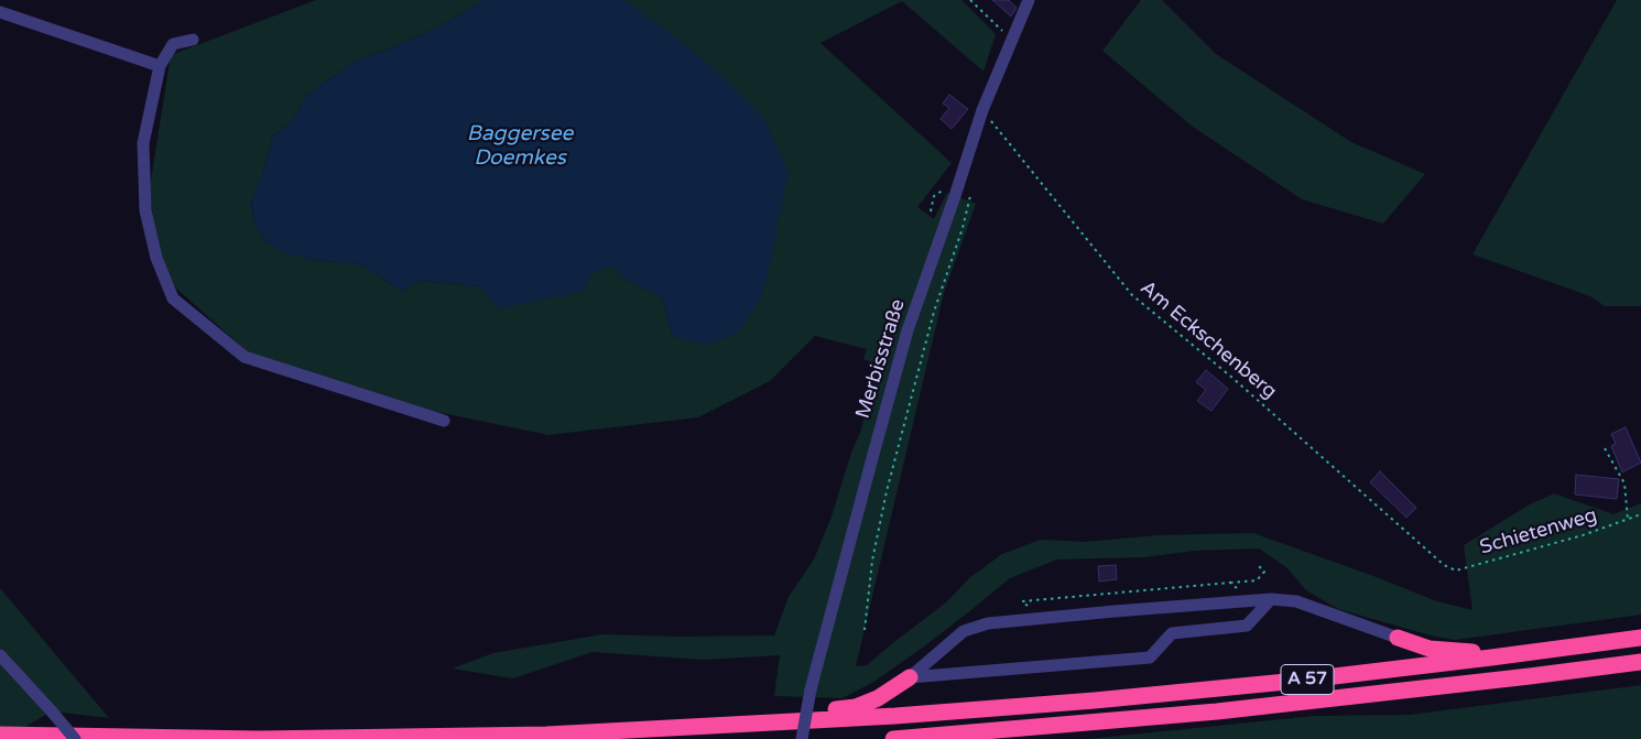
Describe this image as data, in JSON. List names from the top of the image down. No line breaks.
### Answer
{"streets":{"highway":["A 57"],"street":["Merbisstraße"],"path":["Am Eckschenberg","Schietenweg"]},"crossings":[["Am Eckschenberg","Merbisstraße"],["Am Eckschenberg","Schietenweg"]],"water":["Baggersee Doemkes"]}
